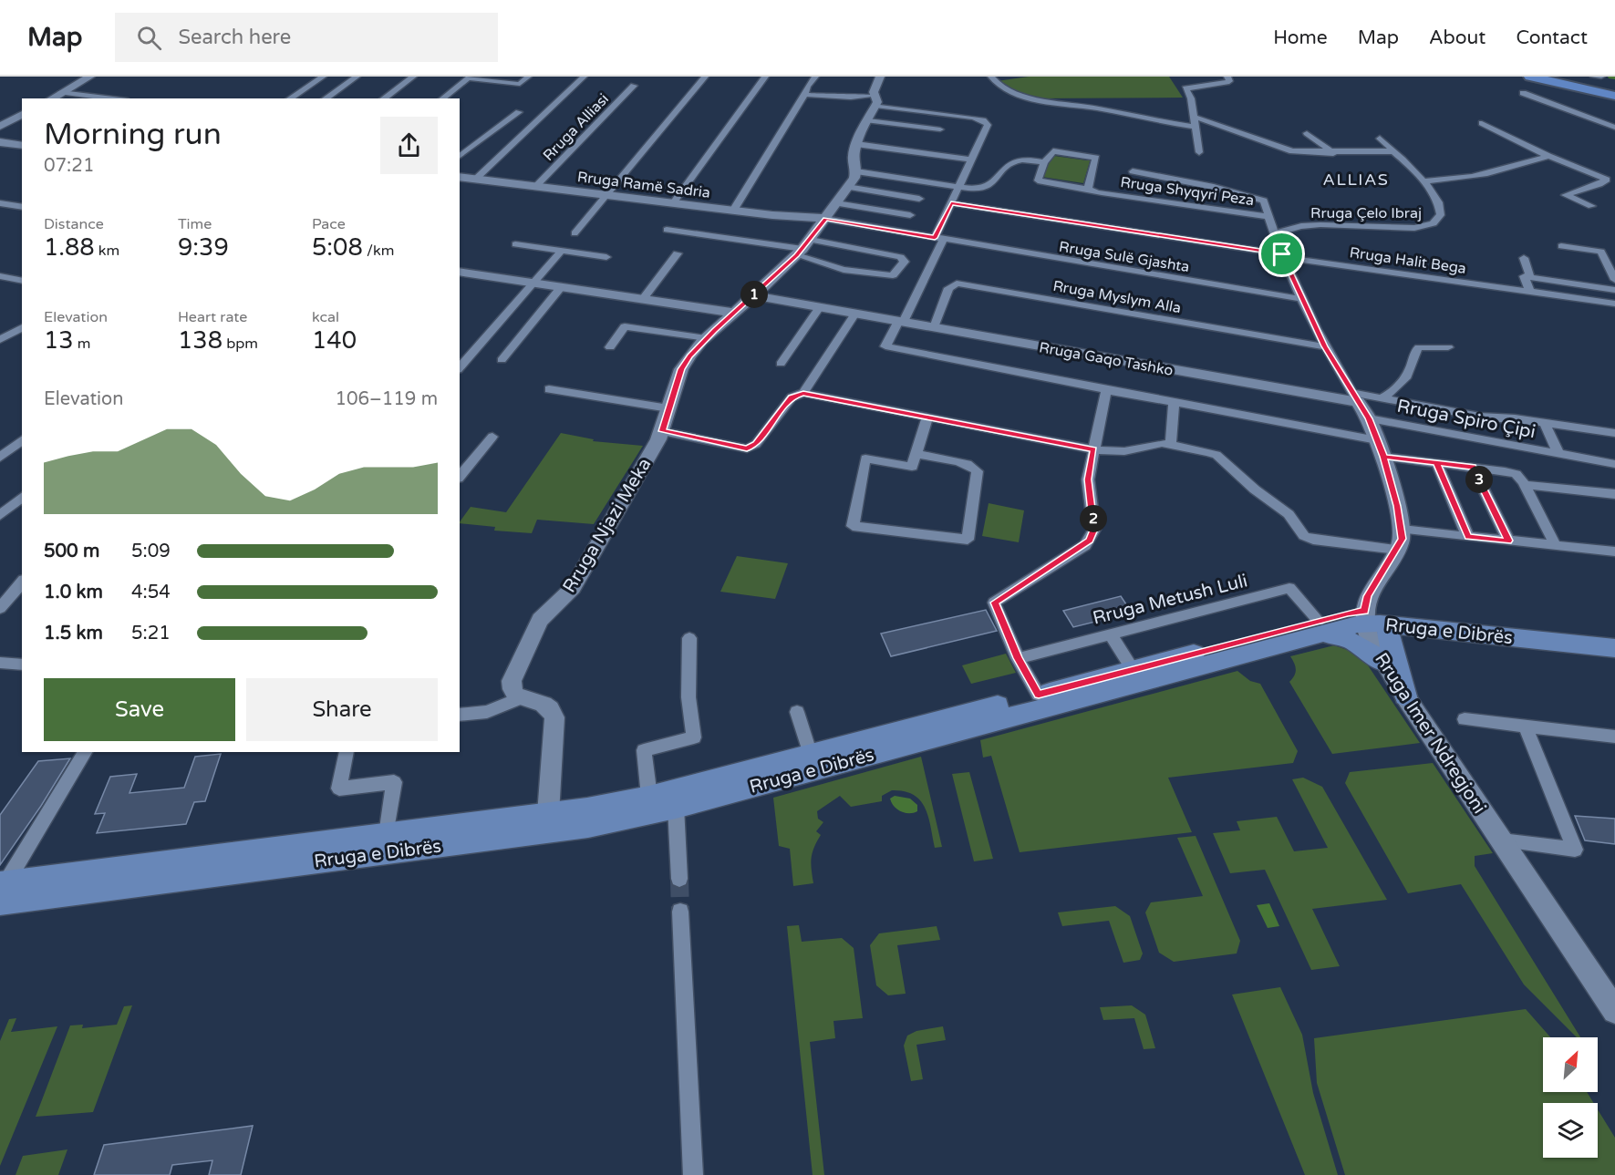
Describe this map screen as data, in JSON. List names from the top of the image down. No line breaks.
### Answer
{"streets":{"main road":["Rruga e Dibrës"],"street":["Rruga Alliasi","Rruga Ramë Sadria","Rruga Shyqyri Peza","Rruga Çelo Ibraj","Rruga Sulë Gjashta","Rruga Halit Bega","Rruga Myslym Alla","Rruga Gaqo Tashko","Rruga Spiro Çipi","Rruga Njazi Meka","Rruga Metush Luli","Rruga Imer Ndregjoni"]},"crossings":[["Rruga Alliasi","Rruga Ramë Sadria"],["Rruga Ramë Sadria","Rruga Sulë Gjashta"],["Rruga Ramë Sadria","Rruga Njazi Meka"],["Rruga Sulë Gjashta","Rruga Njazi Meka"],["Rruga Myslym Alla","Rruga Gaqo Tashko"],["Rruga Gaqo Tashko","Rruga Spiro Çipi"],["Rruga Gaqo Tashko","Rruga Njazi Meka"],["Rruga Metush Luli","Rruga e Dibrës"],["Rruga e Dibrës","Rruga Imer Ndregjoni"]],"districts":["ALLIAS"],"north":"top right","page":{"header":"Map","search":"Search here","nav":["Home","Map","About","Contact"],"heading":["Morning run","07:21"],"stats":[["Distance","1.88 km"],["Time","9:39"],["Pace","5:08 /km"],["Elevation","13 m"],["Heart rate","138 bpm"],["kcal","140"]],"pins":["1","3","2"],"chart":["Elevation","106–119 m"],"list":[{"name":"500 m","note":"5:09"},{"name":"1.0 km","note":"4:54"},{"name":"1.5 km","note":"5:21"}],"buttons":["Save","Share"]}}
